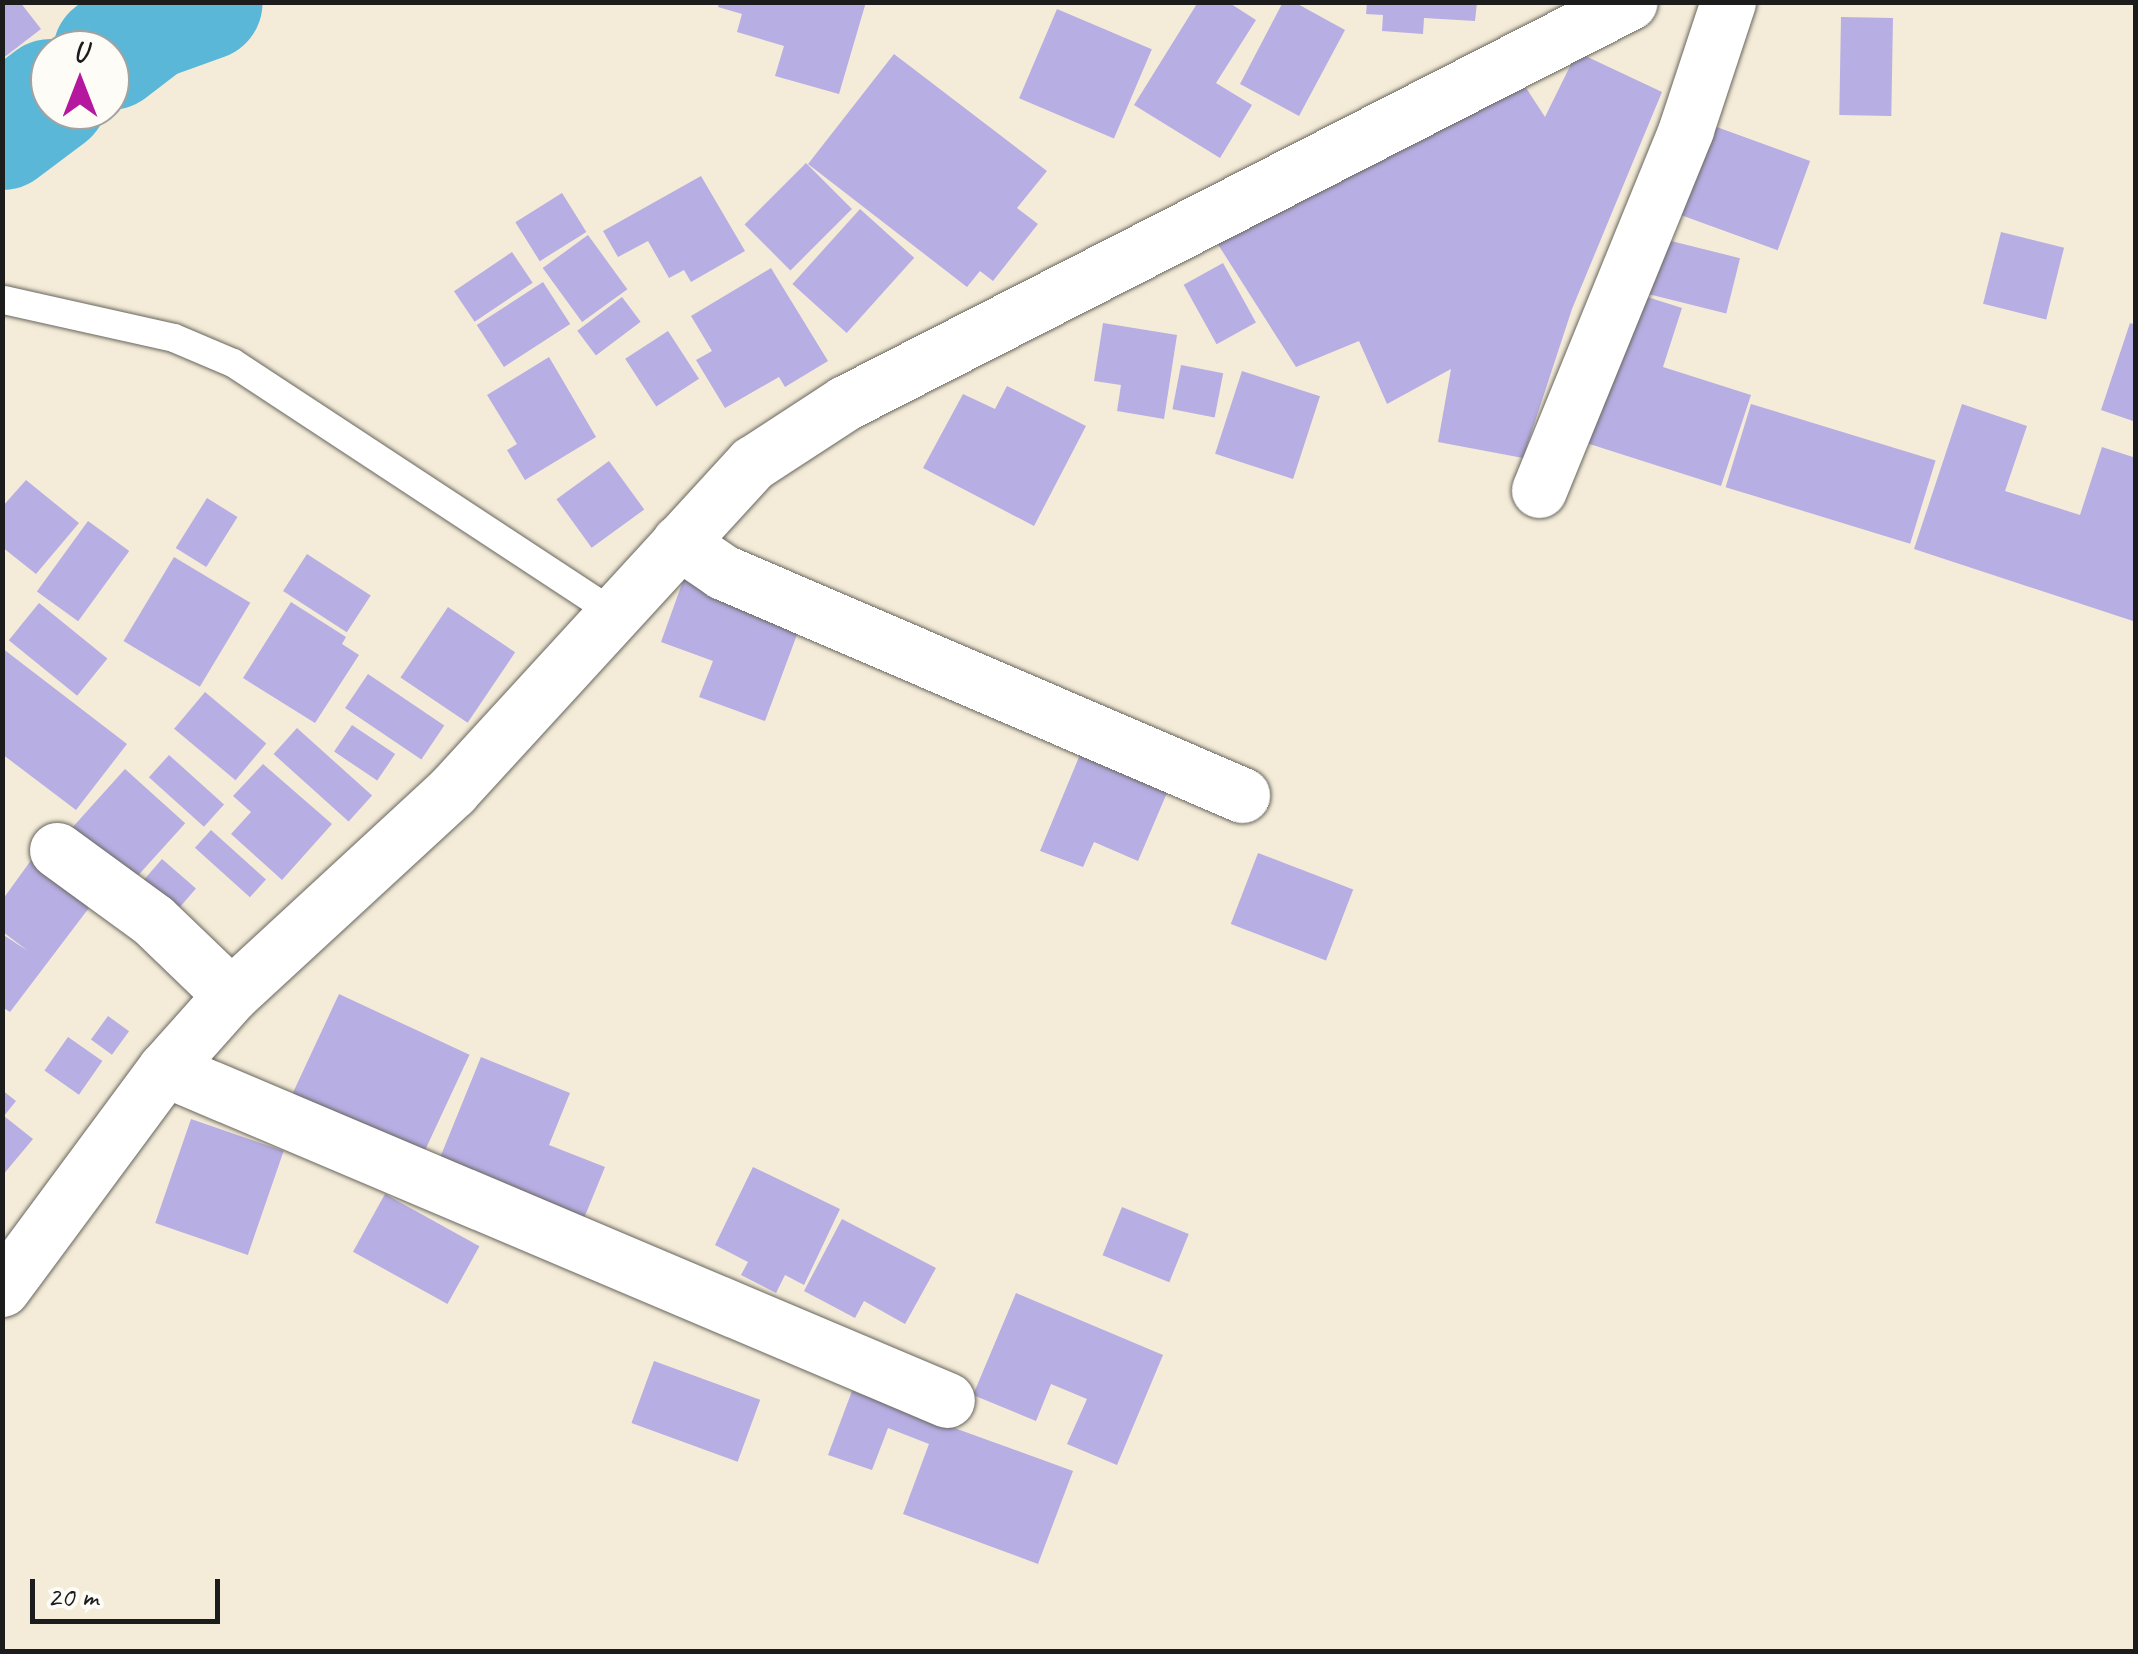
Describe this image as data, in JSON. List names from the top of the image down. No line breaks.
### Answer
{"scale_bar":"20 m","north":"top"}
